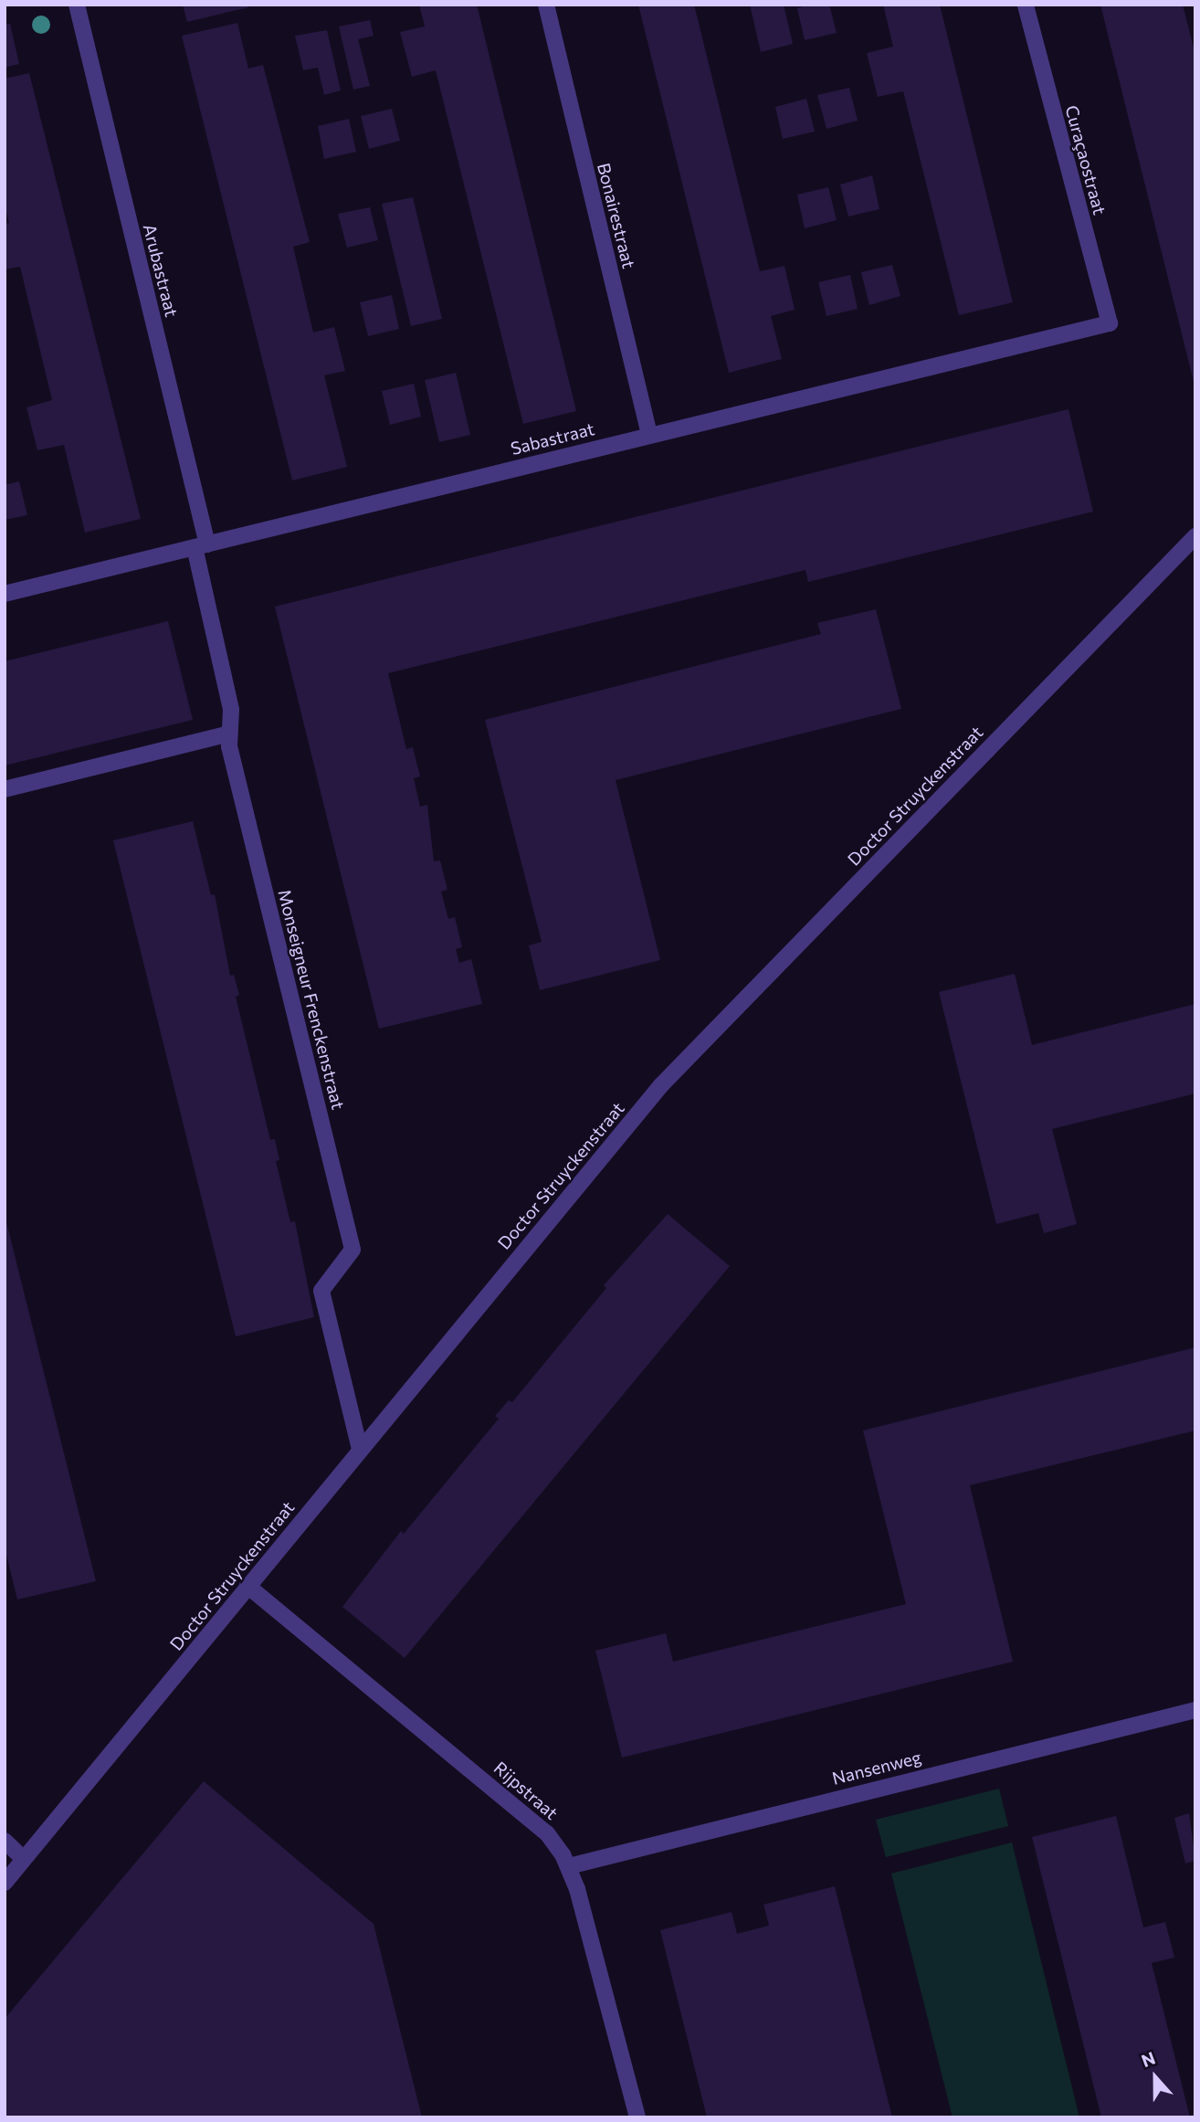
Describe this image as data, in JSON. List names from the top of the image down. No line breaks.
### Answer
{"streets":{"street":["Curaçaostraat","Bonairestraat","Arubastraat","Sabastraat","Doctor Struyckenstraat","Monseigneur Frenckenstraat","Nansenweg","Rijpstraat"]},"crossings":[["Curaçaostraat","Sabastraat"],["Bonairestraat","Sabastraat"],["Arubastraat","Sabastraat"],["Arubastraat","Monseigneur Frenckenstraat"],["Sabastraat","Monseigneur Frenckenstraat"],["Doctor Struyckenstraat","Monseigneur Frenckenstraat"],["Doctor Struyckenstraat","Rijpstraat"],["Nansenweg","Rijpstraat"]],"north":"top"}
